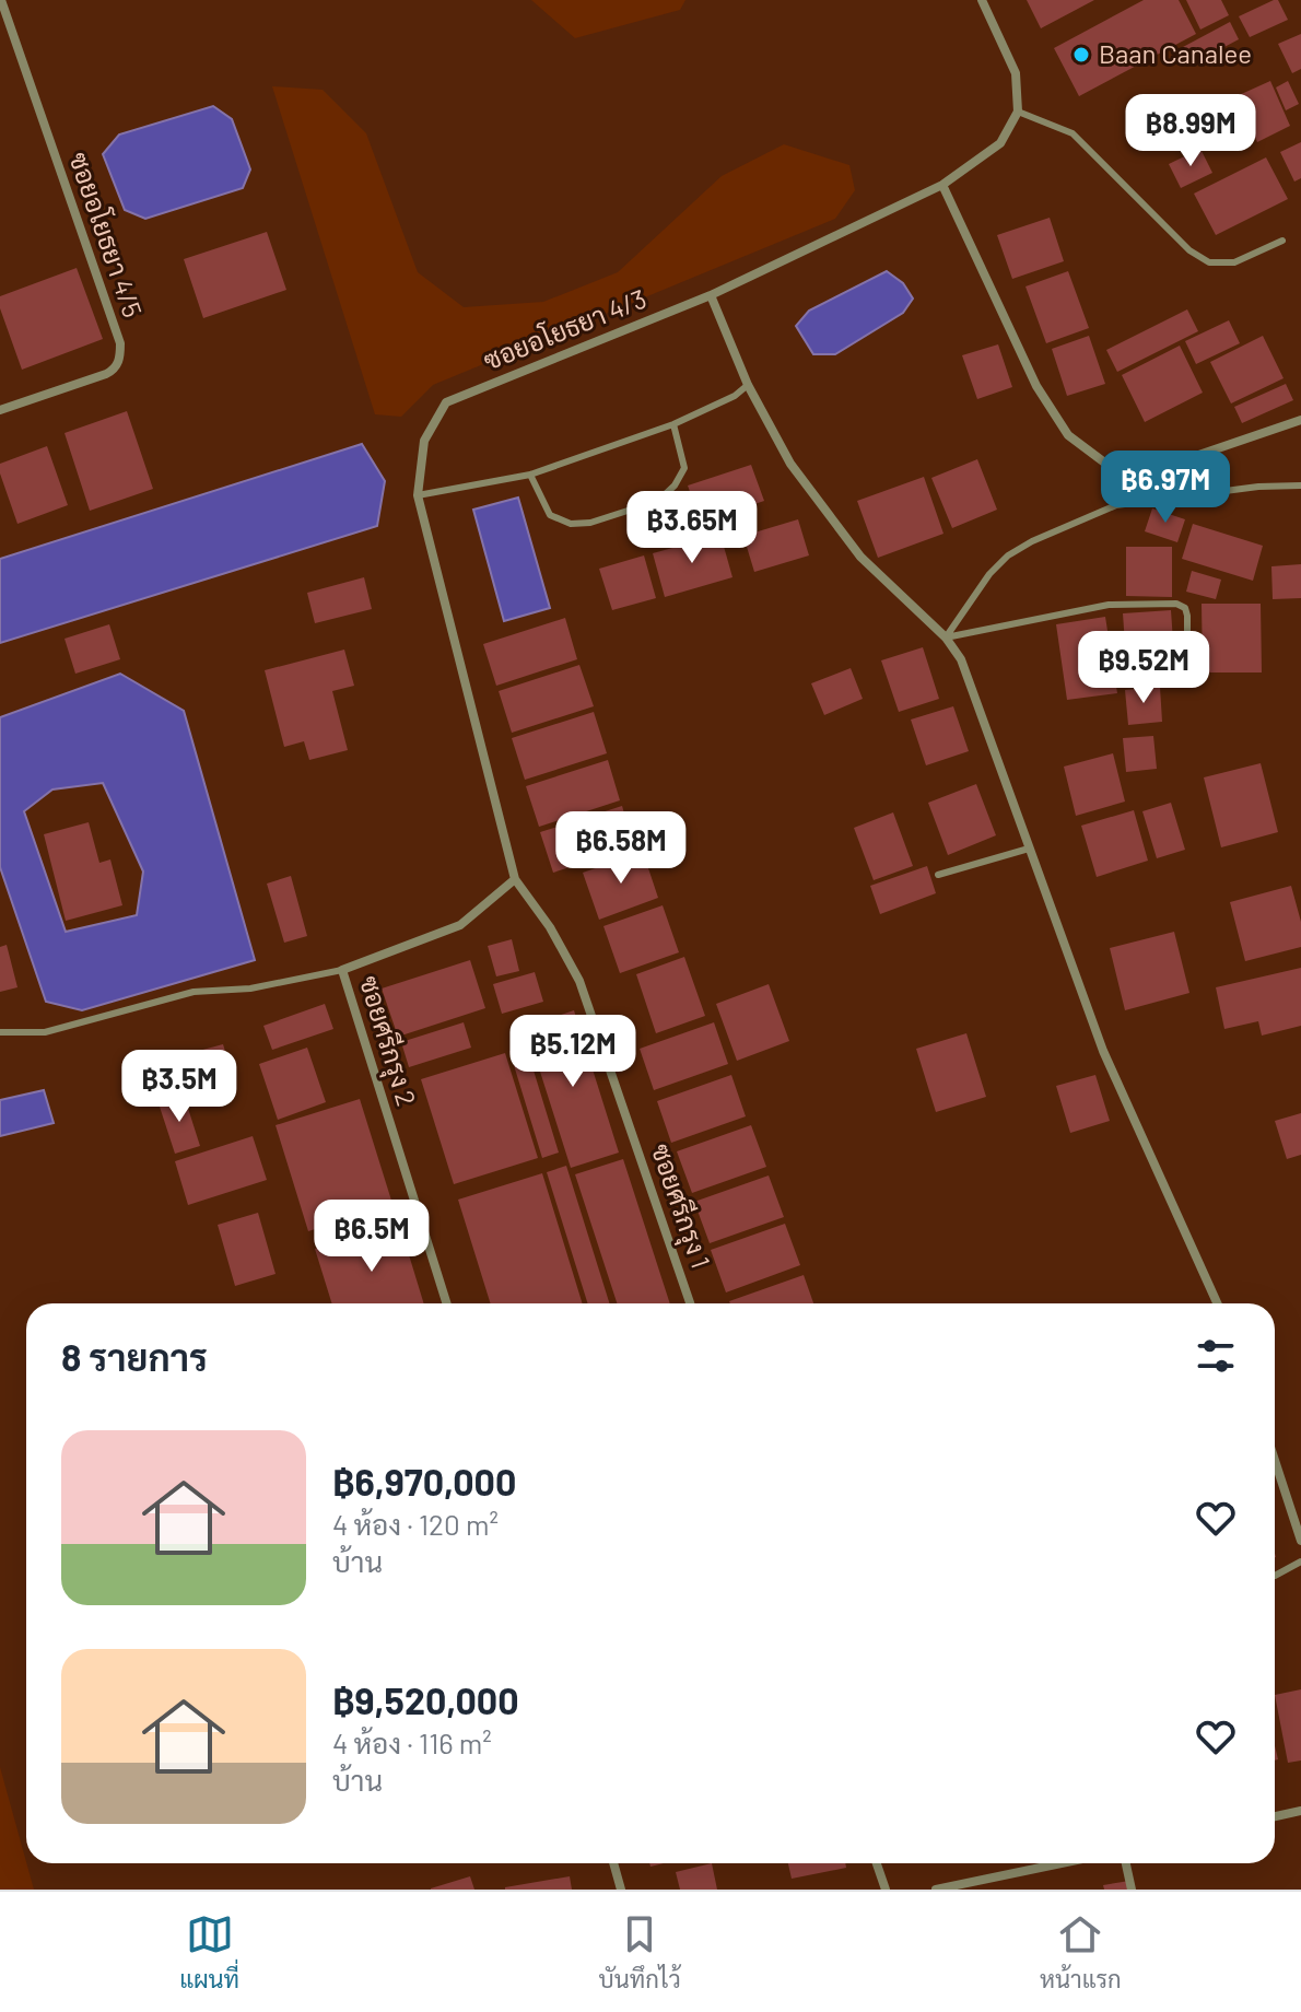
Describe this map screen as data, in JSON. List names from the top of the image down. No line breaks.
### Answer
{"streets":{"street":["ซอยอโยธยา 4/5","ซอยอโยธยา 4/3","ซอยศรีกรุง 2","ซอยศรีกรุง 1"]},"crossings":[["ซอยอโยธยา 4/3","ซอยศรีกรุง 2"],["ซอยอโยธยา 4/3","ซอยศรีกรุง 1"],["ซอยศรีกรุง 2","ซอยศรีกรุง 1"]],"places":["Baan Canalee"],"page":{"price":["฿8.99M","฿6.97M","฿3.65M","฿9.52M","฿6.58M","฿5.12M","฿3.5M","฿6.5M"],"heading":"8 รายการ","list":[{"name":"฿6,970,000","note":"4 ห้อง · 120 m² · บ้าน"},{"name":"฿9,520,000","note":"4 ห้อง · 116 m² · บ้าน"}],"tabs":["แผนที่","บันทึกไว้","หน้าแรก"]}}
